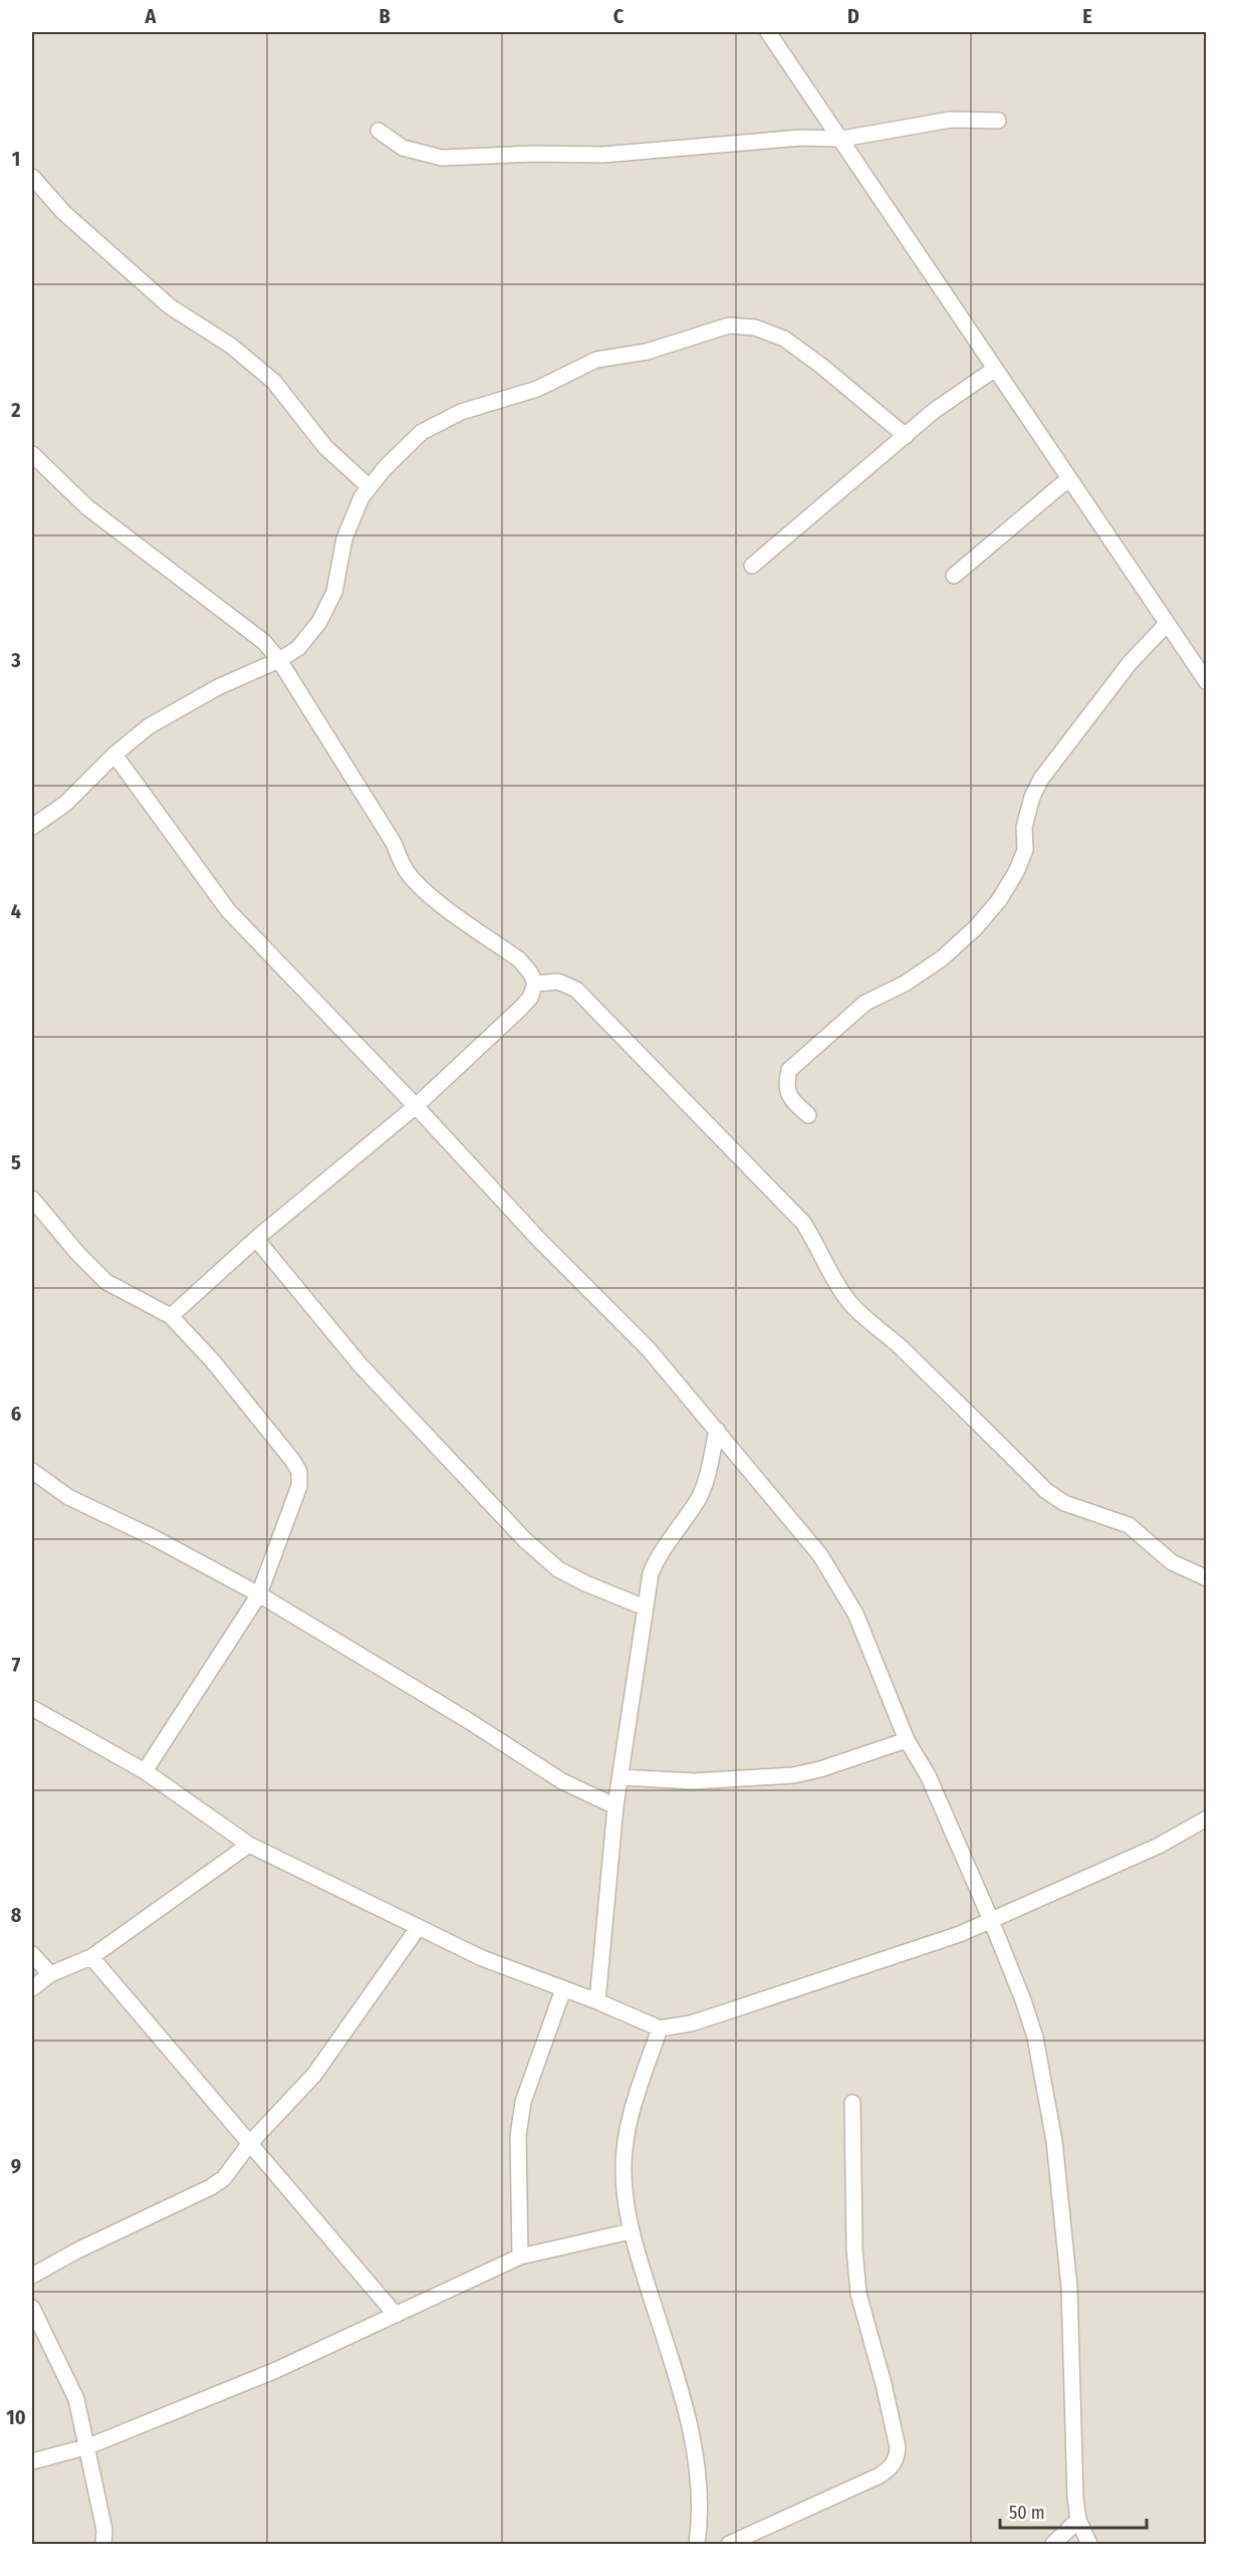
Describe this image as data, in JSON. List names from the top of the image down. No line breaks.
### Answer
{"scale_bar":"50 m","grid":{"columns":["A","B","C","D","E"],"rows":["1","2","3","4","5","6","7","8","9","10"]}}
